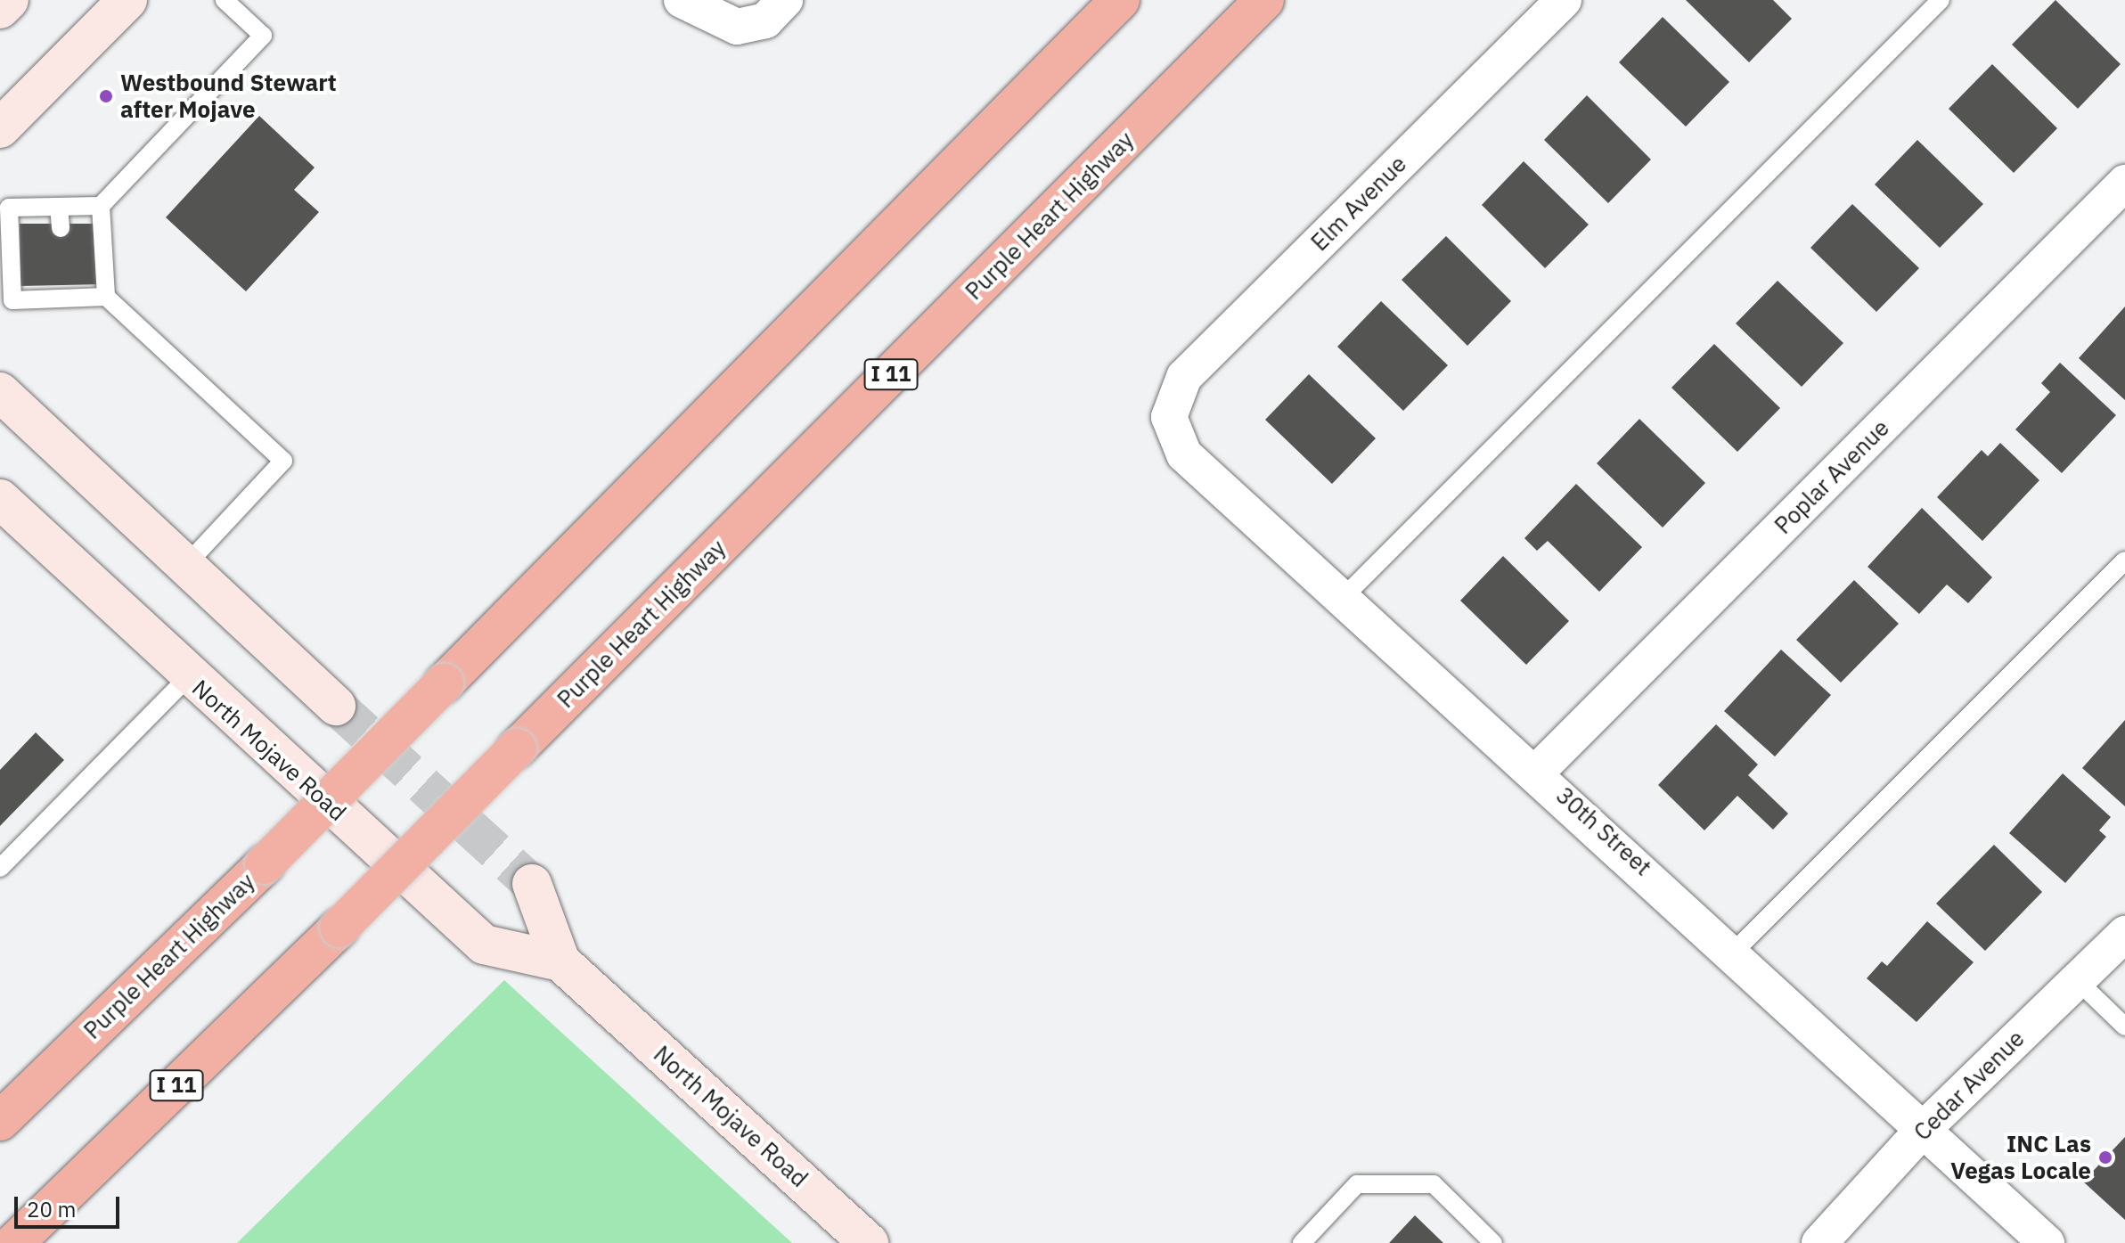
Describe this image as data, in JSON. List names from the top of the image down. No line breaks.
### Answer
{"streets":{"highway":["Purple Heart Highway","I 11"],"street":["Elm Avenue","Poplar Avenue","North Mojave Road","30th Street","Cedar Avenue"]},"crossings":[["Elm Avenue","30th Street"],["Poplar Avenue","30th Street"],["30th Street","Cedar Avenue"]],"places":["Westbound Stewart after Mojave","INC Las Vegas Locale"],"scale_bar":"20 m"}
